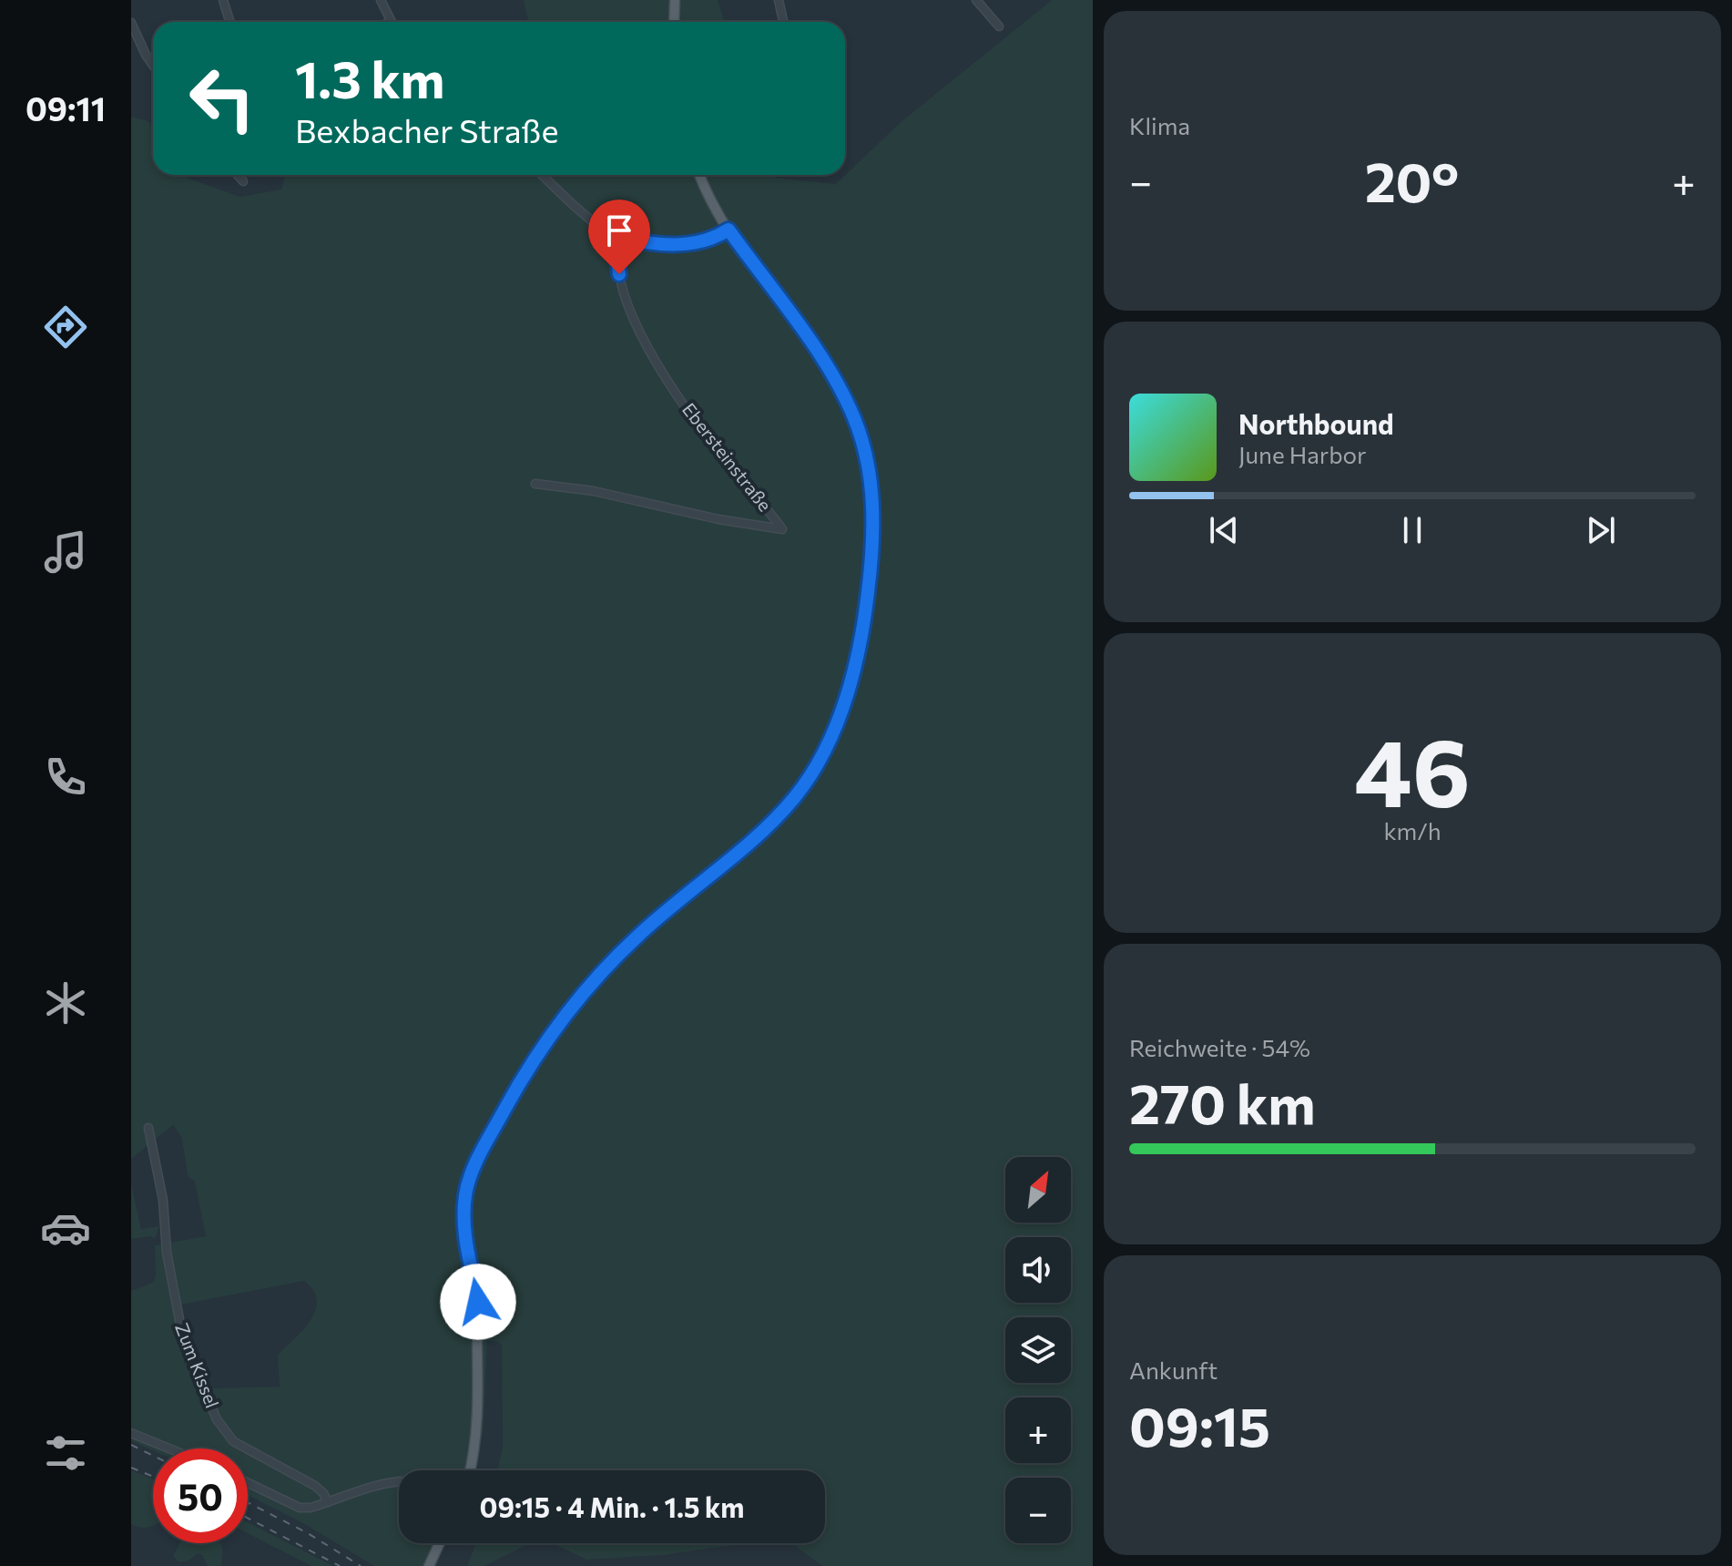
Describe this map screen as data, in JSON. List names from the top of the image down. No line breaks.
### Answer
{"streets":{"street":["Ebersteinstraße","Zum Kissel"]},"north":"top right","page":{"tabs":"09:11","tile":["Klima",["46","km/h"],["Reichweite · 54%","270 km"],["Ankunft","09:15"]],"turn":["1.3 km","Bexbacher Straße"],"heat":["−","20°","+"],"song":["Northbound","June Harbor"],"map_buttons":["+","−"],"limit":"50","trip":"09:15 · 4 Min. · 1.5 km"}}
